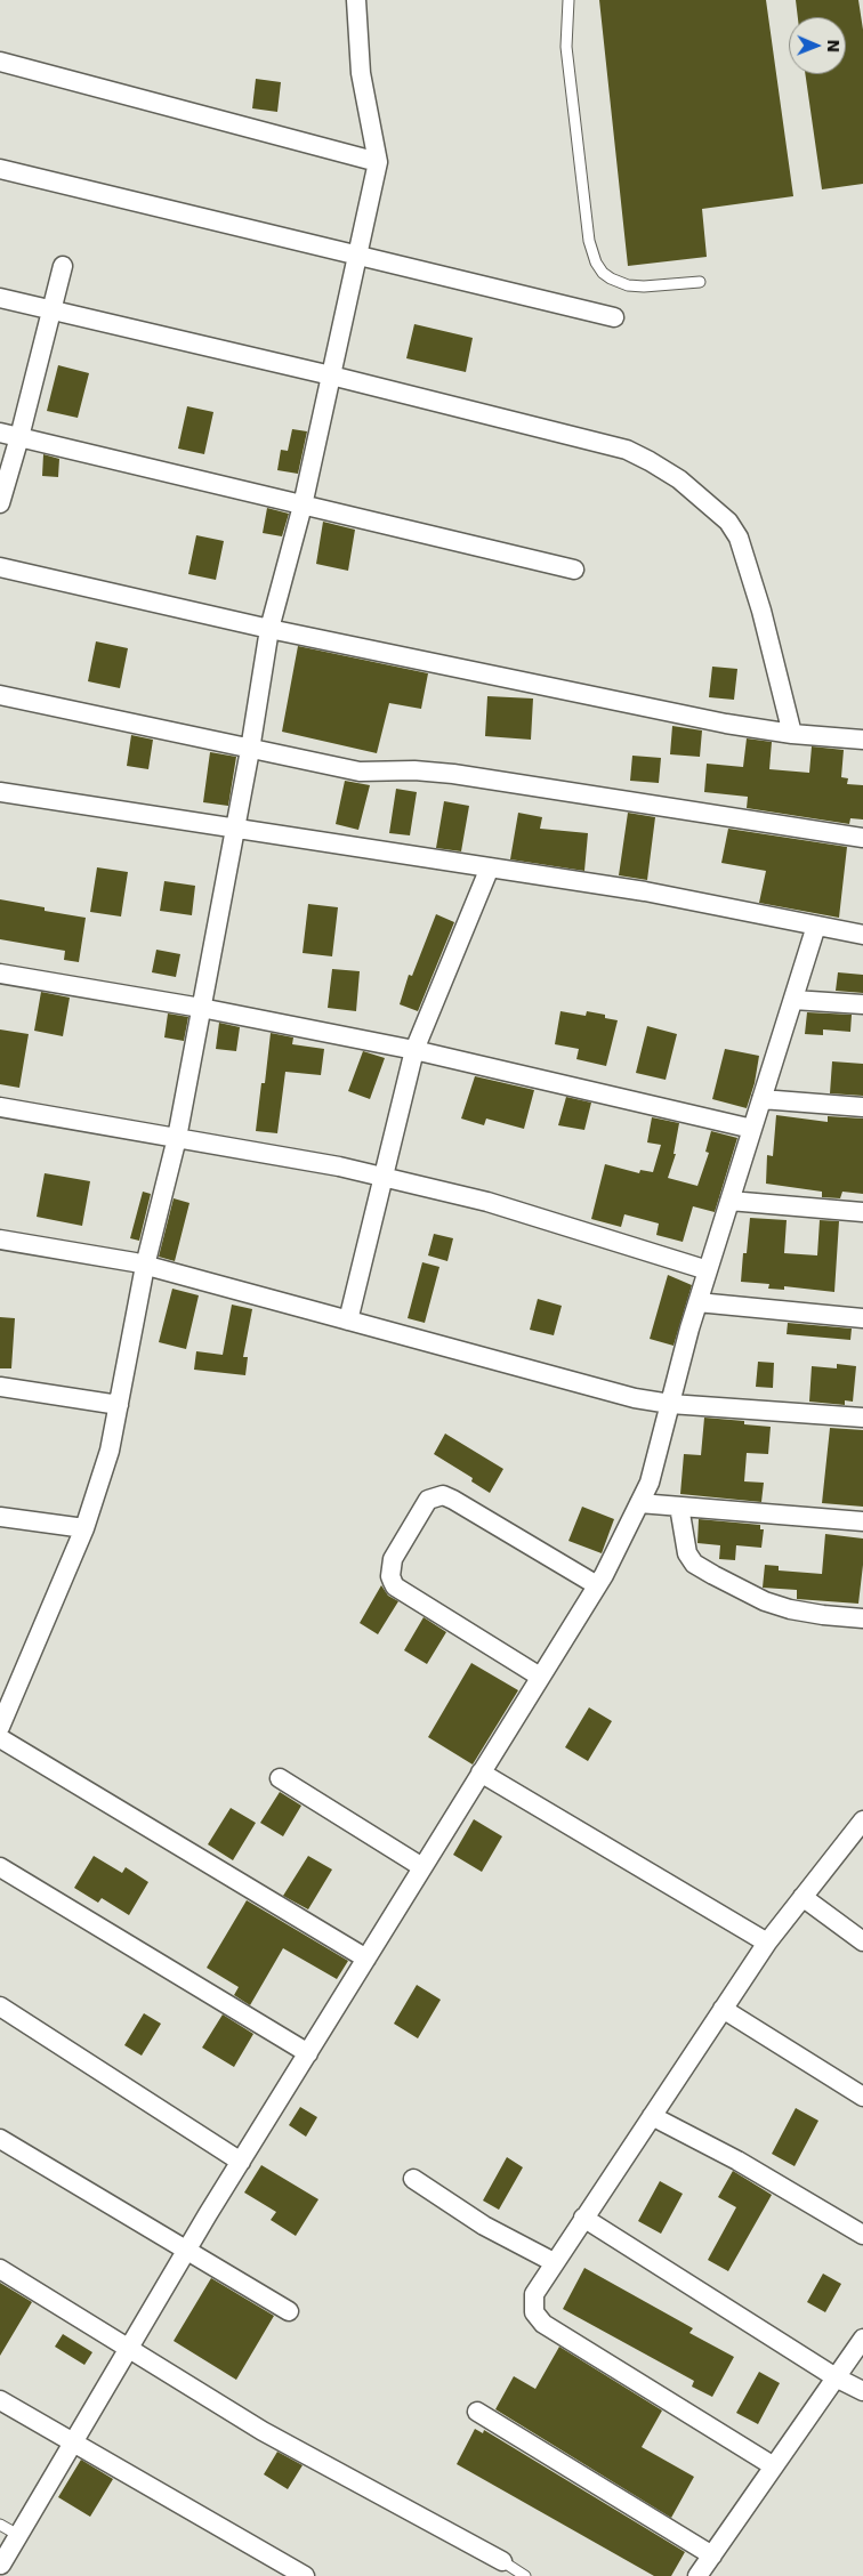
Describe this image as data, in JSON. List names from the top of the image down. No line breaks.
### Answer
{"north":"right"}
